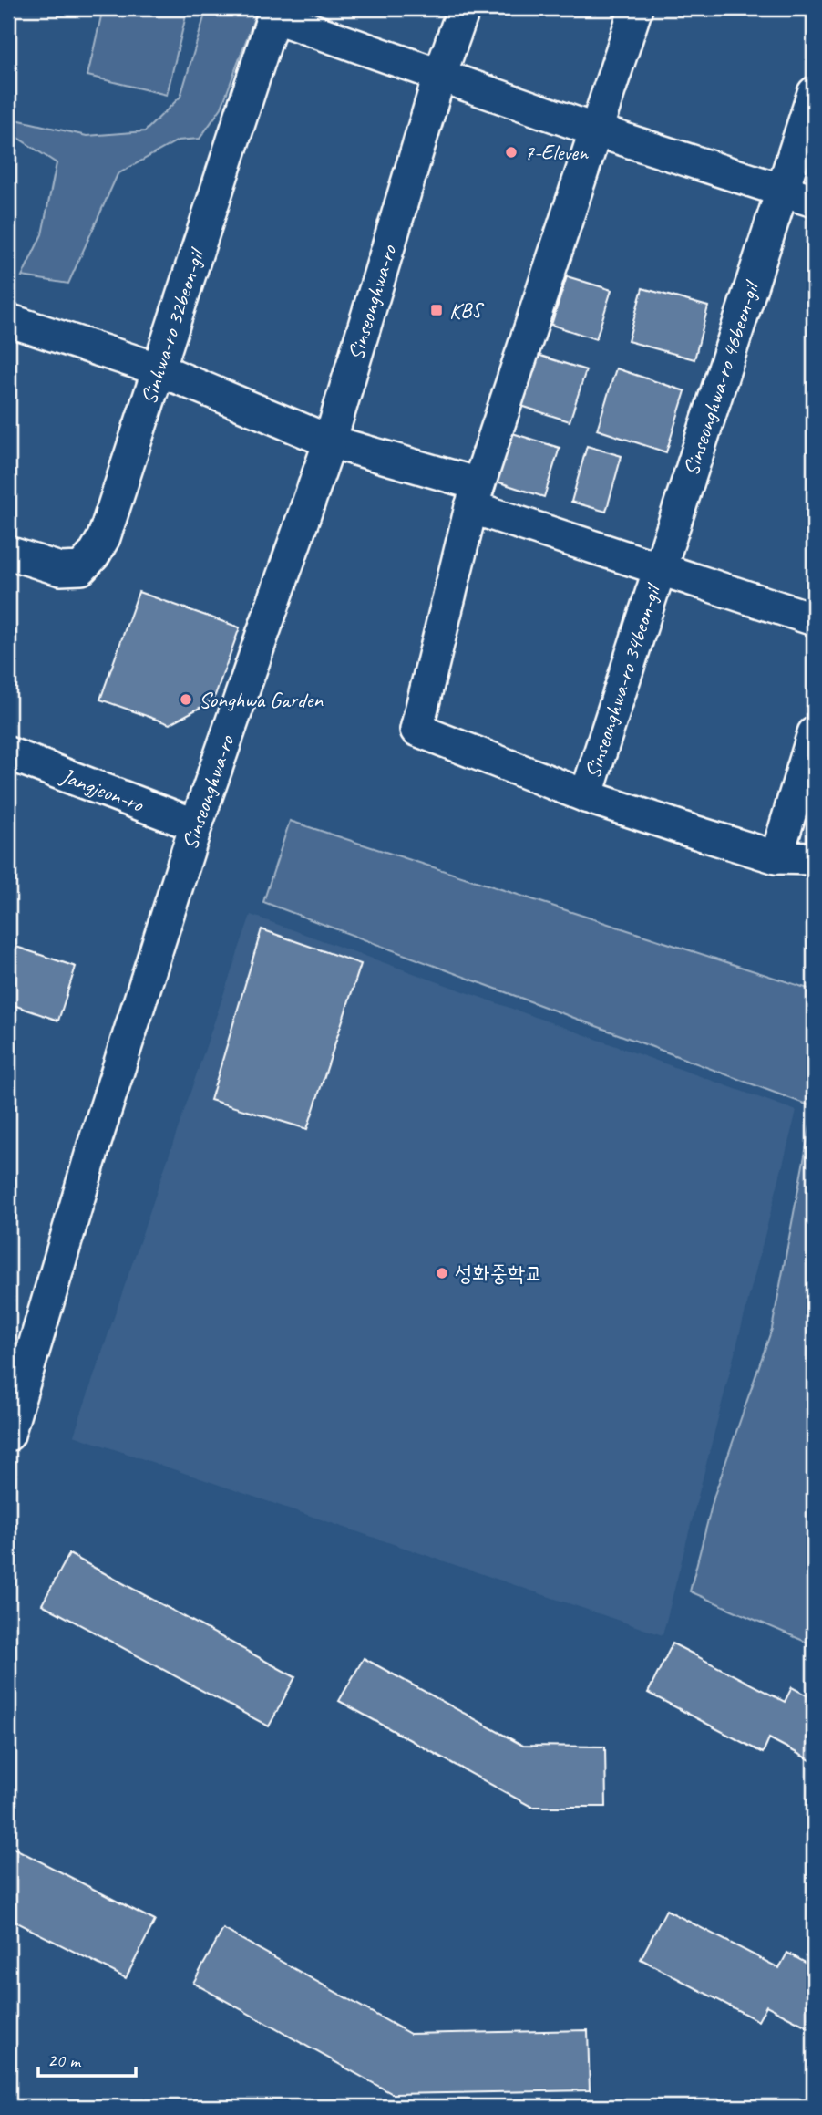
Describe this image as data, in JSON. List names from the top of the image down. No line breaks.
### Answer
{"streets":{"street":["Sinseonghwa-ro","Sinhwa-ro 32beon-gil","Sinseonghwa-ro 46beon-gil","Sinseonghwa-ro 34beon-gil","Jangjeon-ro"]},"crossings":[["Sinseonghwa-ro","Jangjeon-ro"],["Sinseonghwa-ro 46beon-gil","Sinseonghwa-ro 34beon-gil"]],"places":{"other":["7-Eleven","Songhwa Garden","성화중학교"],"transit":["KBS"]},"scale_bar":"20 m"}
